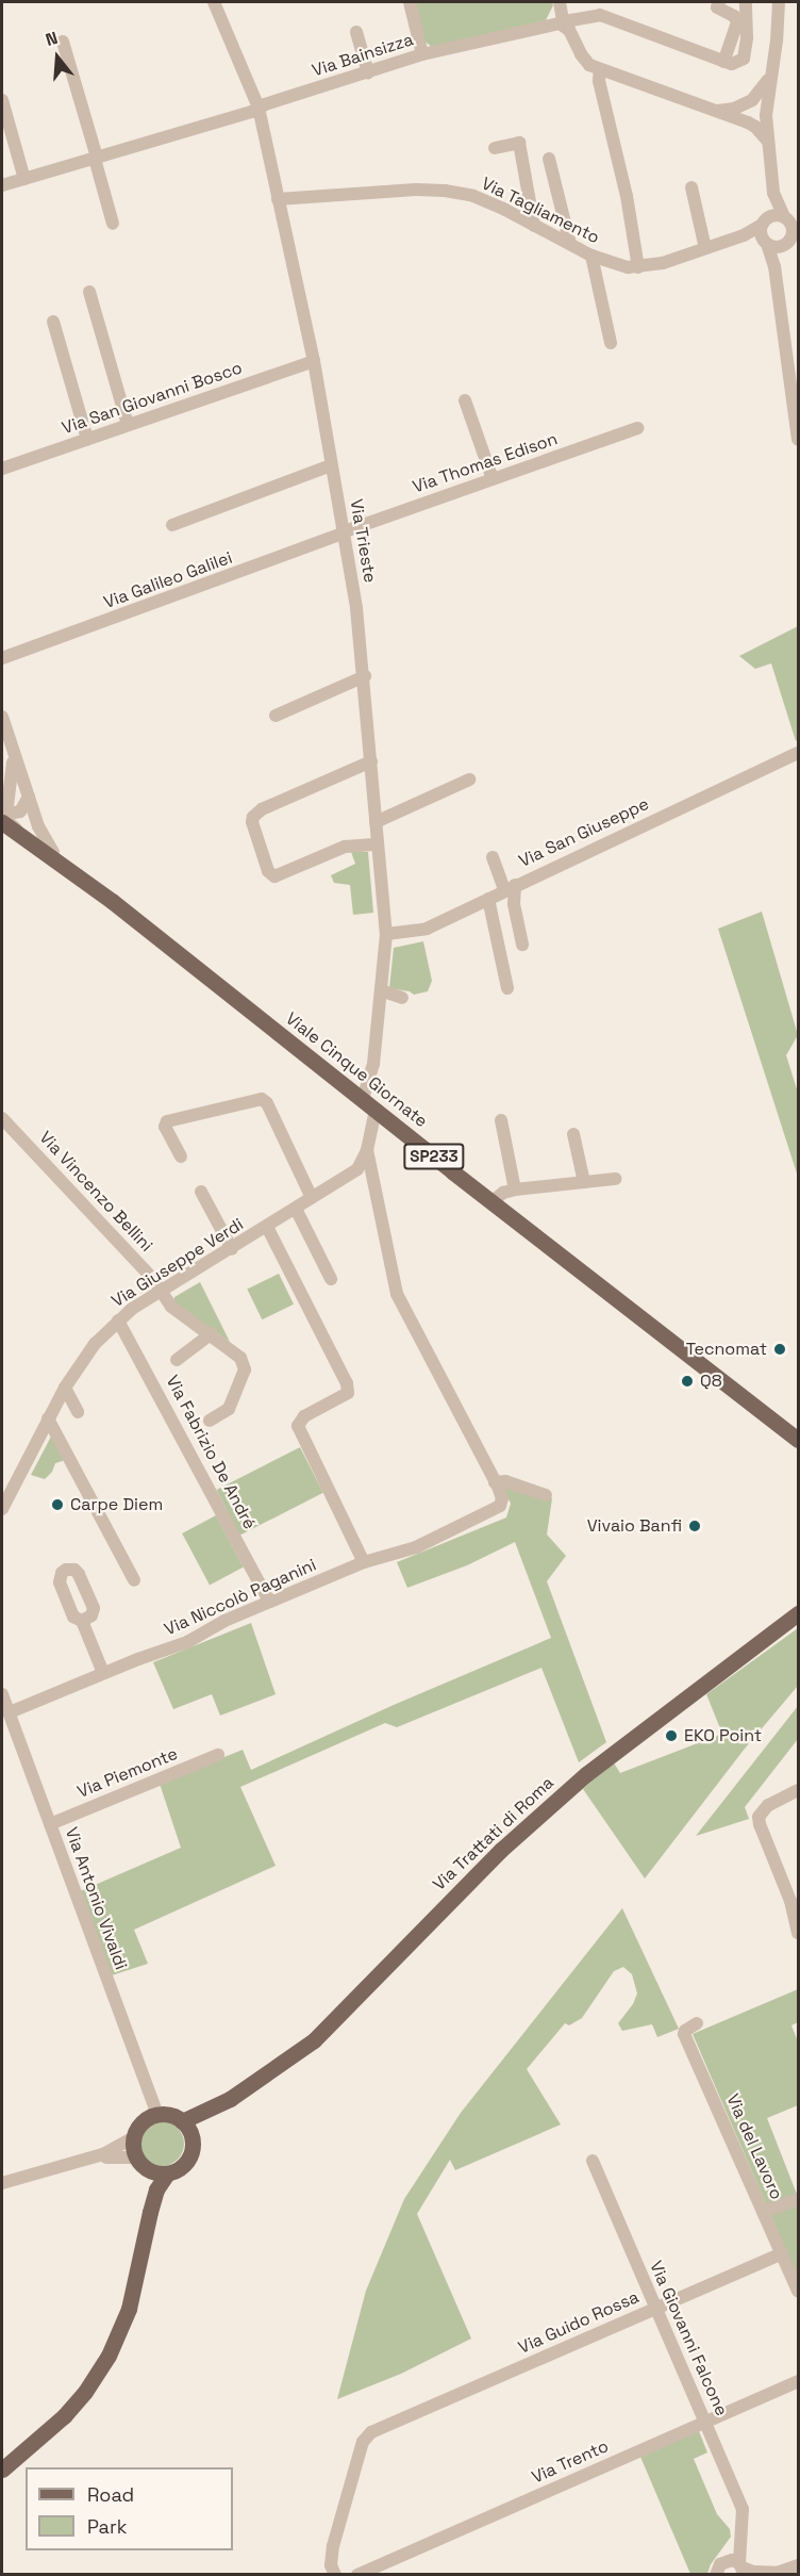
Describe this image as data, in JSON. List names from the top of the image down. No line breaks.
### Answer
{"streets":{"main road":["Viale Cinque Giornate","SP233","Via Trattati di Roma"],"street":["Via Bainsizza","Via Tagliamento","Via San Giovanni Bosco","Via Thomas Edison","Via Trieste","Via Galileo Galilei","Via San Giuseppe","Via Vincenzo Bellini","Via Giuseppe Verdi","Via Fabrizio De André","Via Niccolò Paganini","Via Piemonte","Via Antonio Vivaldi","Via del Lavoro","Via Guido Rossa","Via Giovanni Falcone","Via Trento"]},"crossings":[["Via Bainsizza","Via Trieste"],["Via Tagliamento","Via Trieste"],["Via San Giovanni Bosco","Via Trieste"],["Via Thomas Edison","Via Trieste"],["Via Thomas Edison","Via Galileo Galilei"],["Via Trieste","Via Galileo Galilei"],["Via Trieste","Via San Giuseppe"],["Via Trieste","Viale Cinque Giornate"],["Viale Cinque Giornate","Via Giuseppe Verdi"],["Via Vincenzo Bellini","Via Giuseppe Verdi"],["Via Giuseppe Verdi","Via Fabrizio De André"],["Via Fabrizio De André","Via Niccolò Paganini"],["Via Niccolò Paganini","Via Antonio Vivaldi"],["Via Piemonte","Via Antonio Vivaldi"],["Via Trattati di Roma","Via Antonio Vivaldi"],["Via del Lavoro","Via Guido Rossa"],["Via Guido Rossa","Via Giovanni Falcone"],["Via Giovanni Falcone","Via Trento"]],"places":["Tecnomat","Q8","Carpe Diem","Vivaio Banfi","EKO Point"],"legend":["Road","Park"],"north":"top"}
